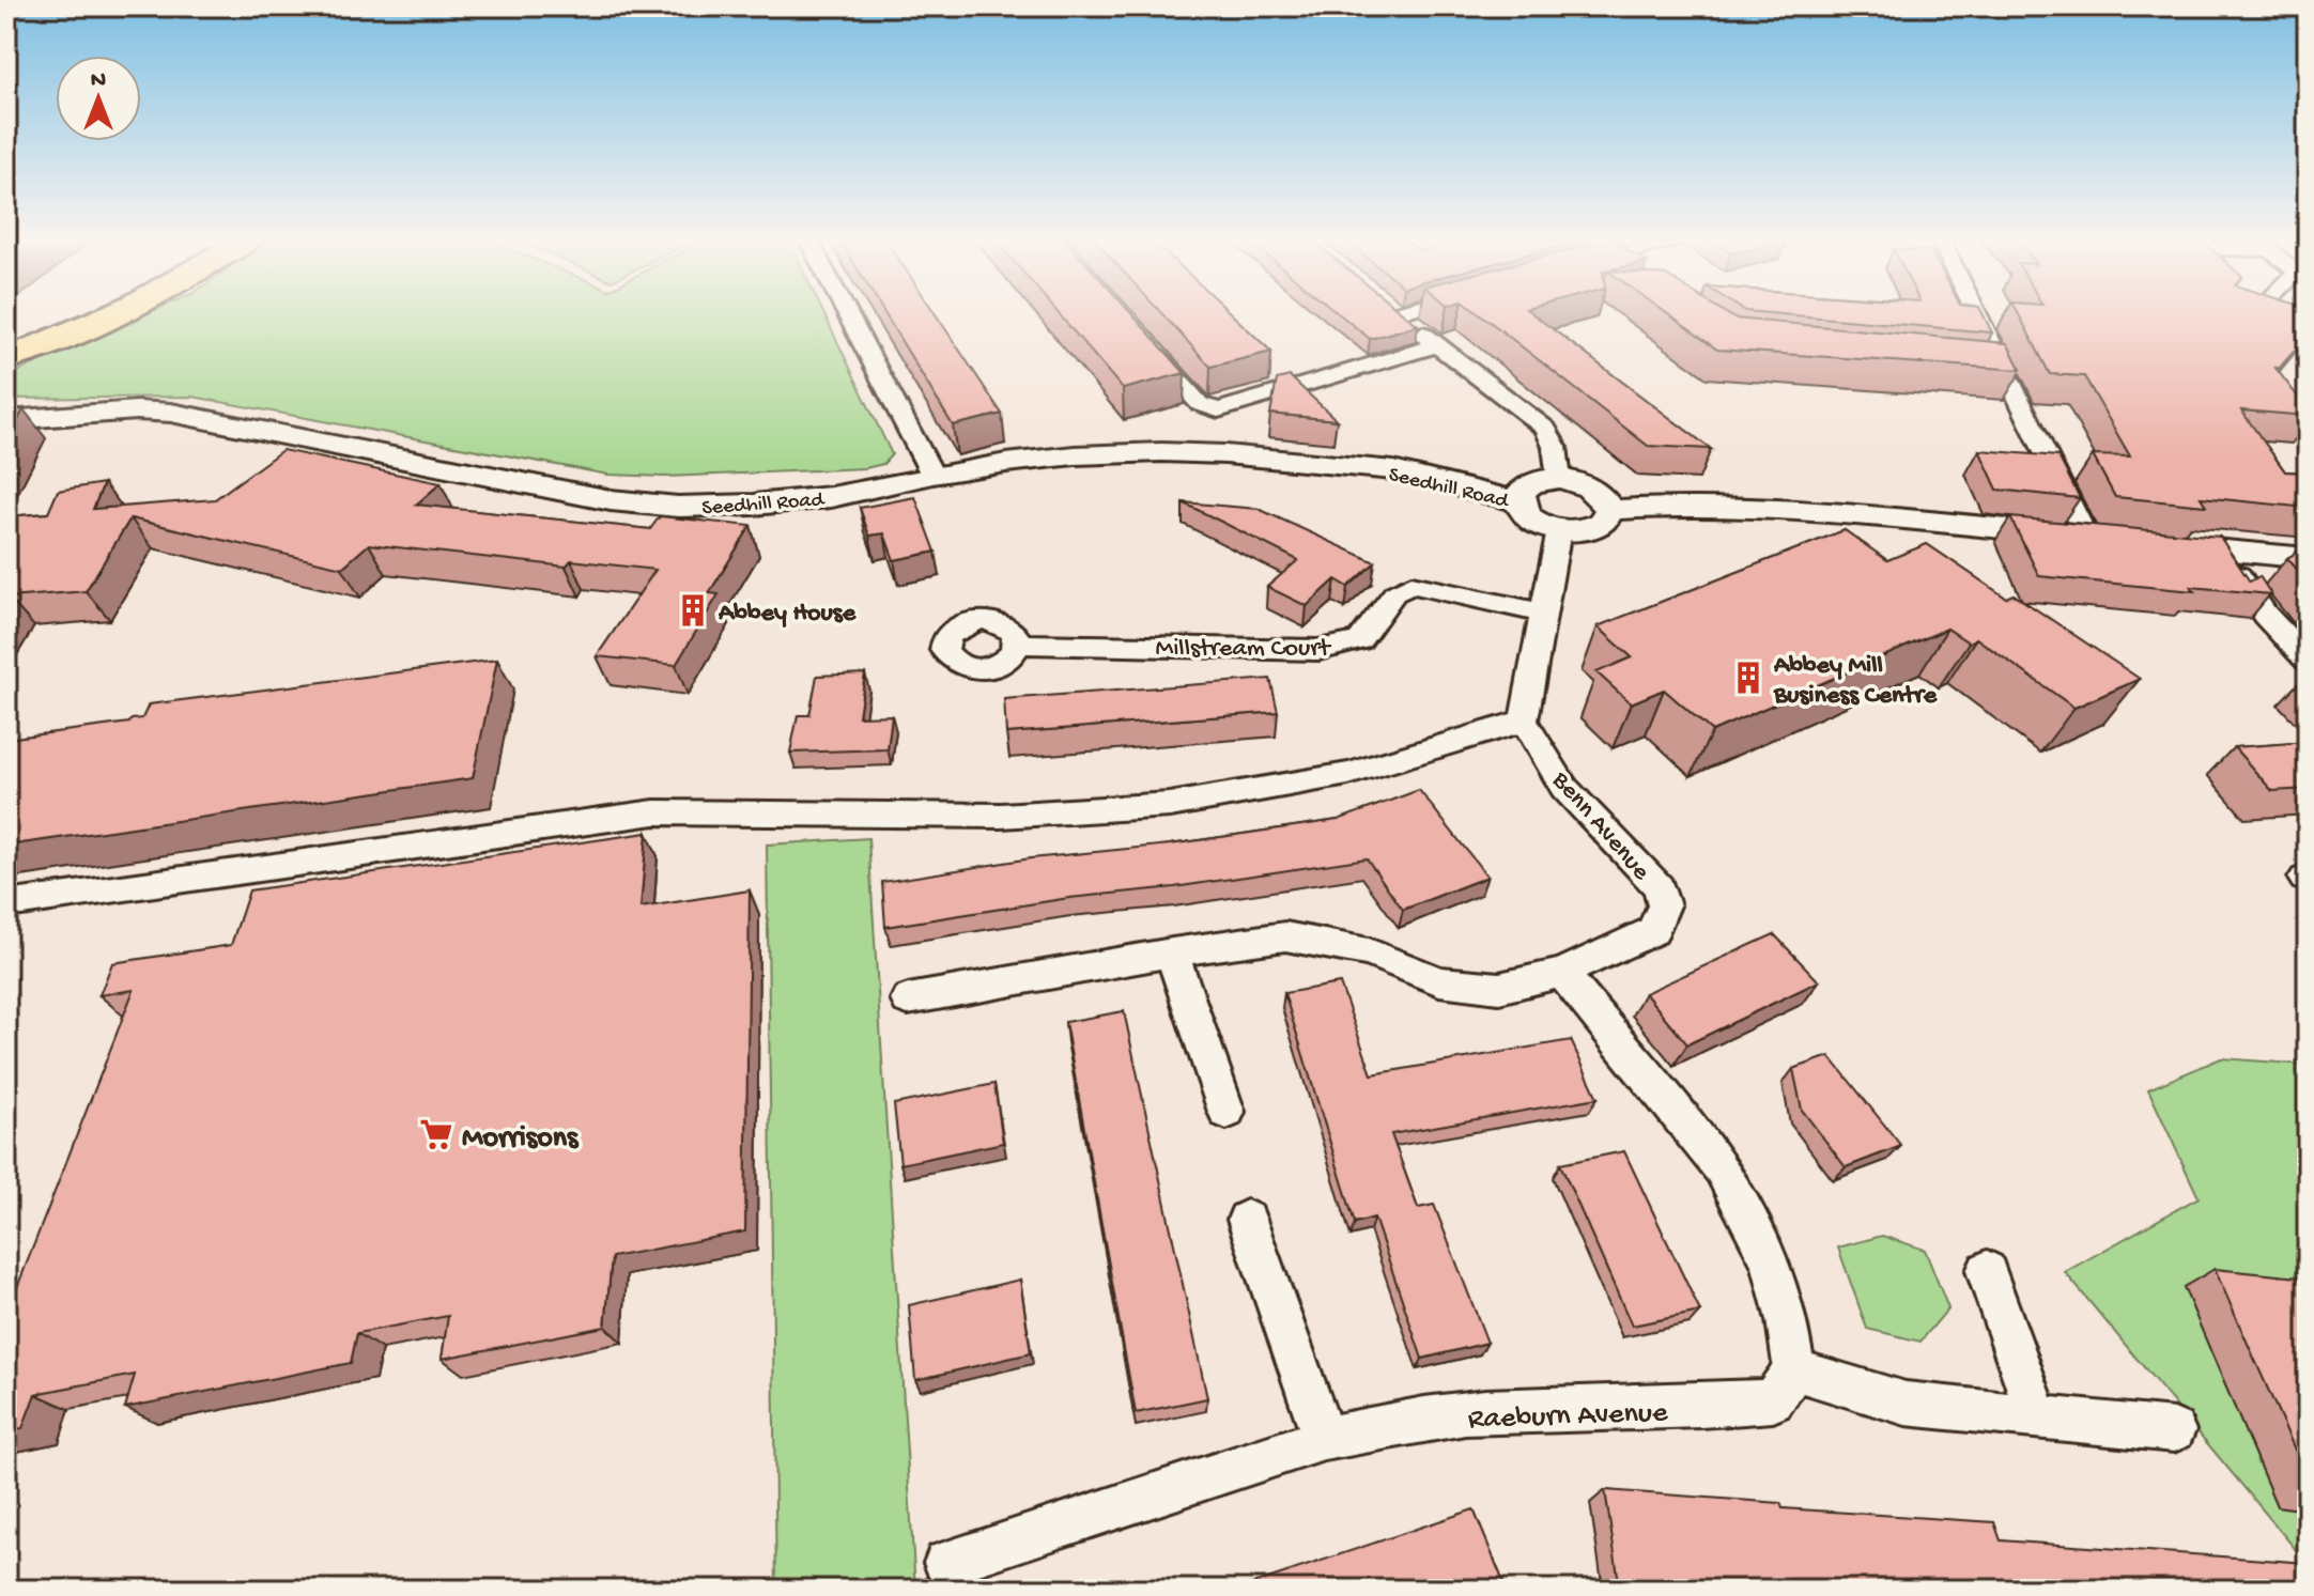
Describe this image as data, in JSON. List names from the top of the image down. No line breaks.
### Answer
{"streets":{"street":["Seedhill Road","Millstream Court","Benn Avenue","Raeburn Avenue"]},"places":{"building":["Abbey House","Abbey Mill Business Centre"],"supermarket":["Morrisons"]},"north":"top"}
